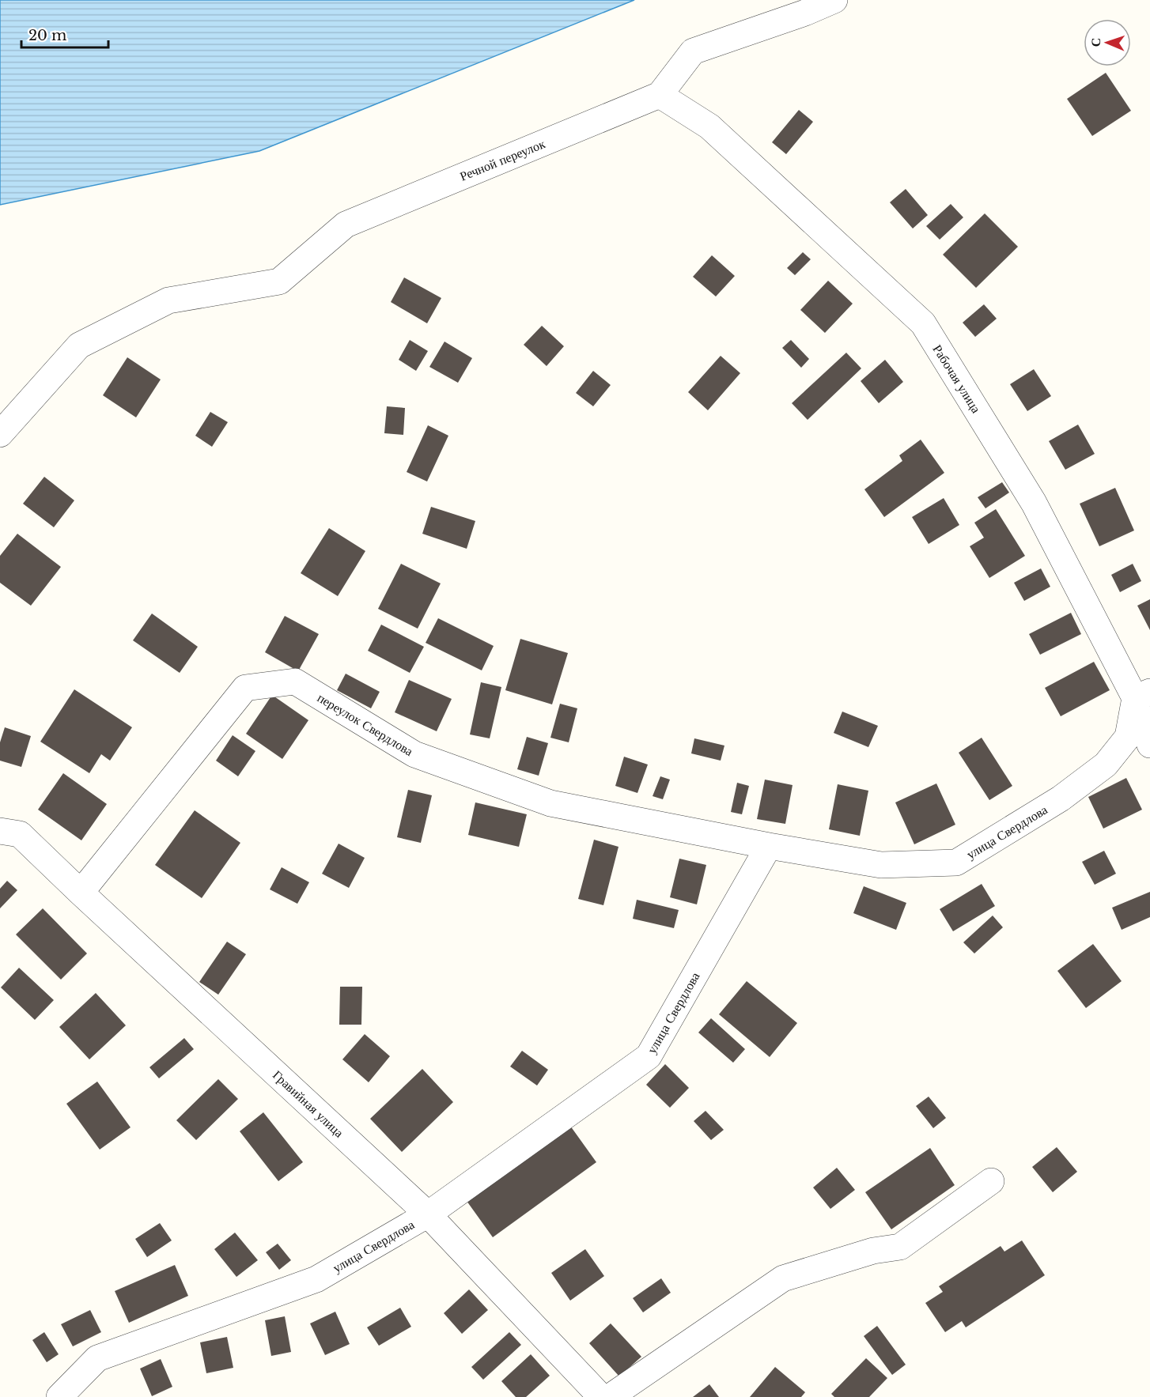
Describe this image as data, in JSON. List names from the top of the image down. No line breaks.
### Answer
{"streets":{"street":["Речной переулок","Рабочая улица","переулок Свердлова","улица Свердлова","Гравийная улица"]},"crossings":[["Речной переулок","Рабочая улица"],["Рабочая улица","улица Свердлова"],["переулок Свердлова","улица Свердлова"],["переулок Свердлова","Гравийная улица"],["улица Свердлова","Гравийная улица"]],"scale_bar":"20 m","north":"left"}
